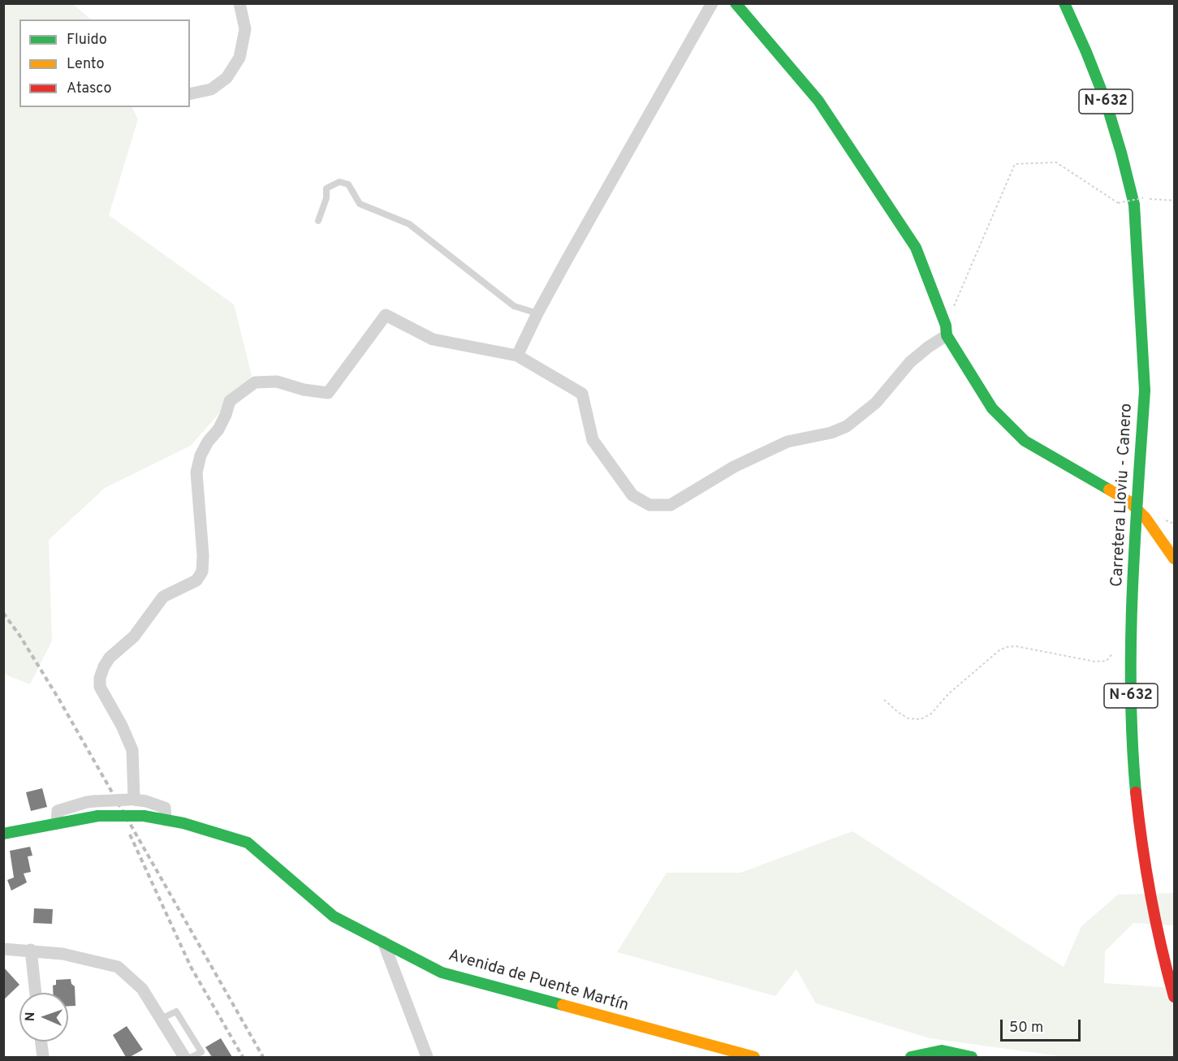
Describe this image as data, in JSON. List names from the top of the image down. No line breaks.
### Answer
{"streets":{"main road":["N-632","Carretera Lloviu - Canero","Avenida de Puente Martín"]},"legend":["Fluido","Lento","Atasco"],"scale_bar":"50 m","north":"left"}
